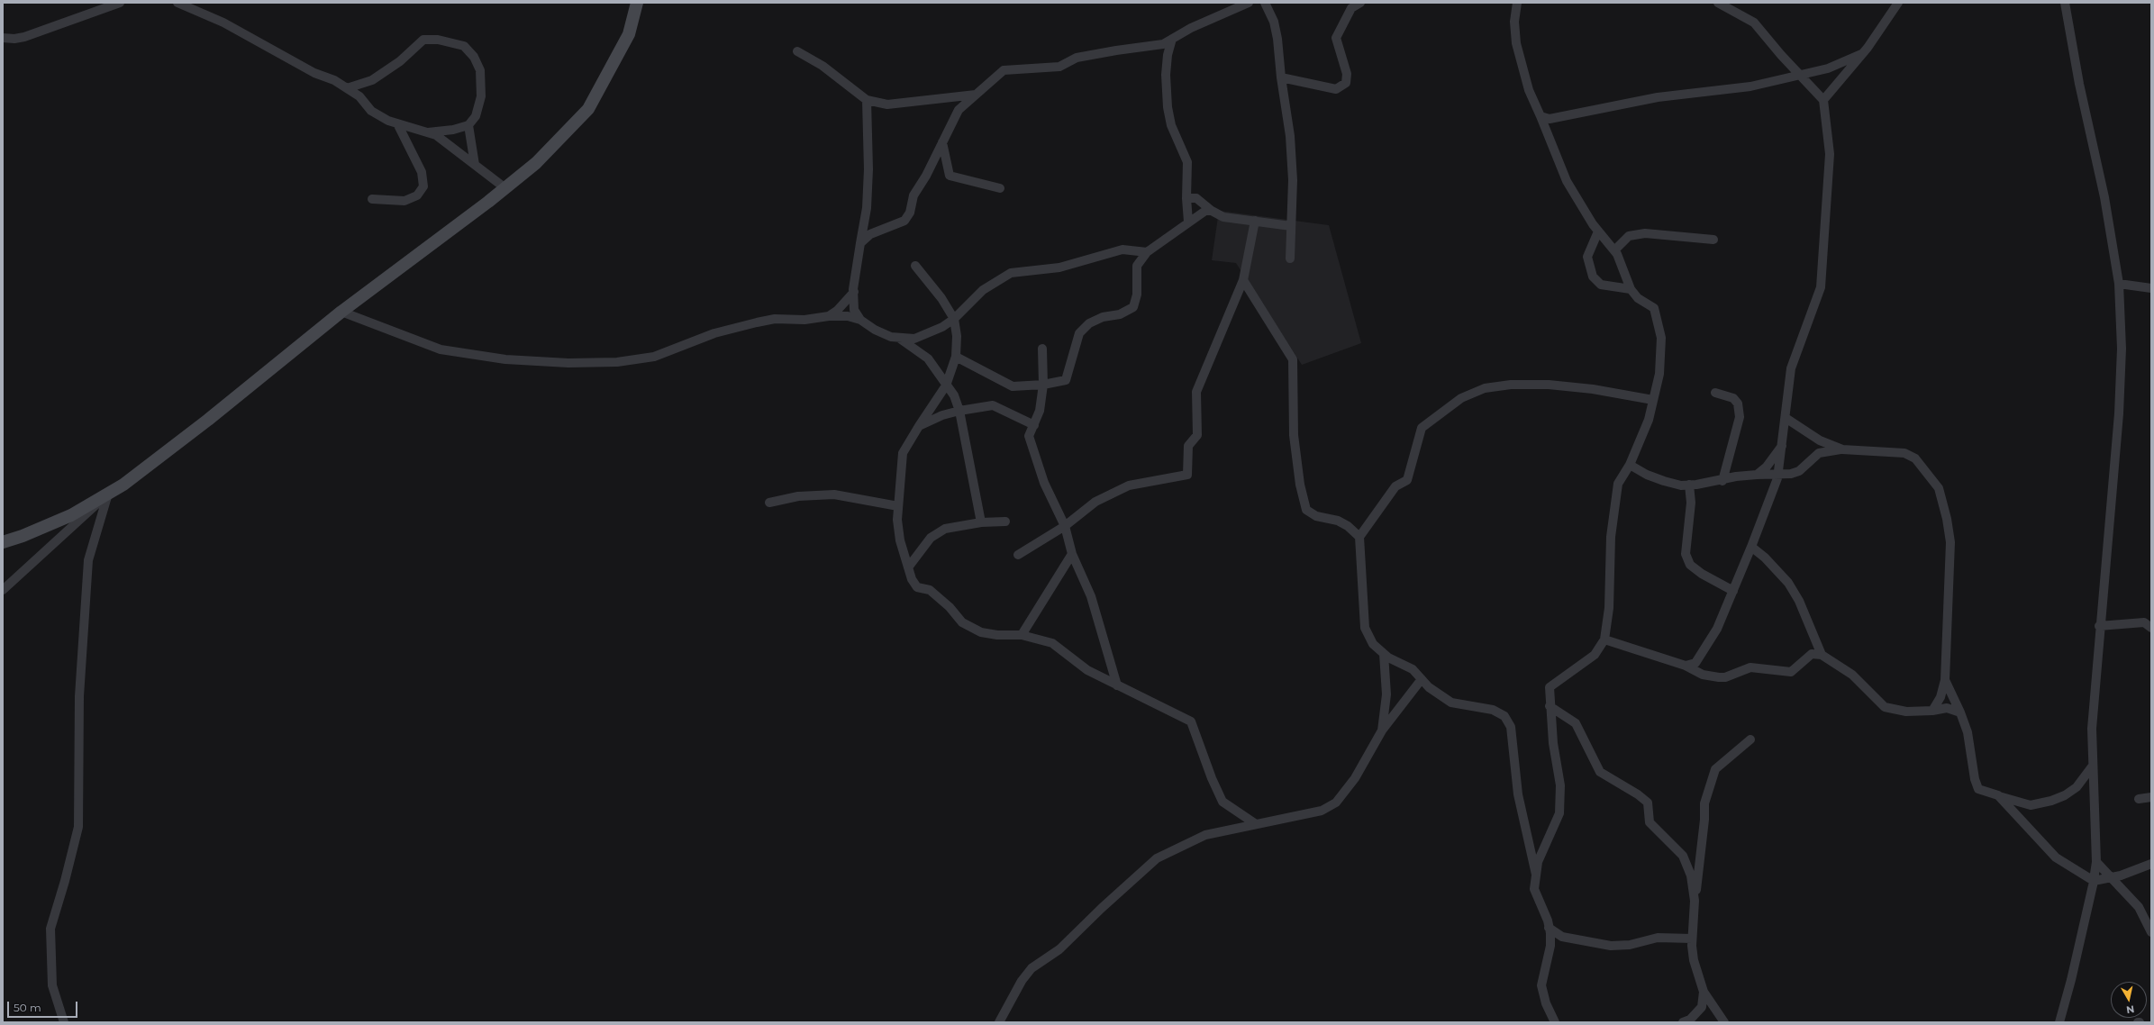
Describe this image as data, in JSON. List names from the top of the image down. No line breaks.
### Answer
{"scale_bar":"50 m","north":"bottom"}
